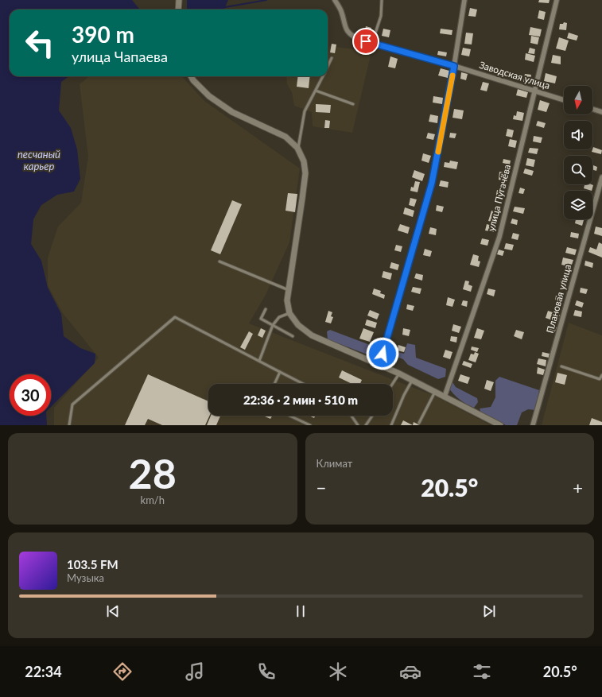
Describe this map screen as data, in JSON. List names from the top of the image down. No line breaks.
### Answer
{"streets":{"street":["Заводская улица","улица Пугачёва","Плановая улица"]},"crossings":[["Заводская улица","улица Пугачёва"]],"water":["песчаный карьер"],"north":"bottom","page":{"turn":["390 m","улица Чапаева"],"limit":"30","trip":"22:36 · 2 мин · 510 m","tile":[["28","km/h"],"Климат"],"heat":["−","20.5°","+"],"song":["103.5 FM","Музыка"],"tabs":["22:34","20.5°"]}}
